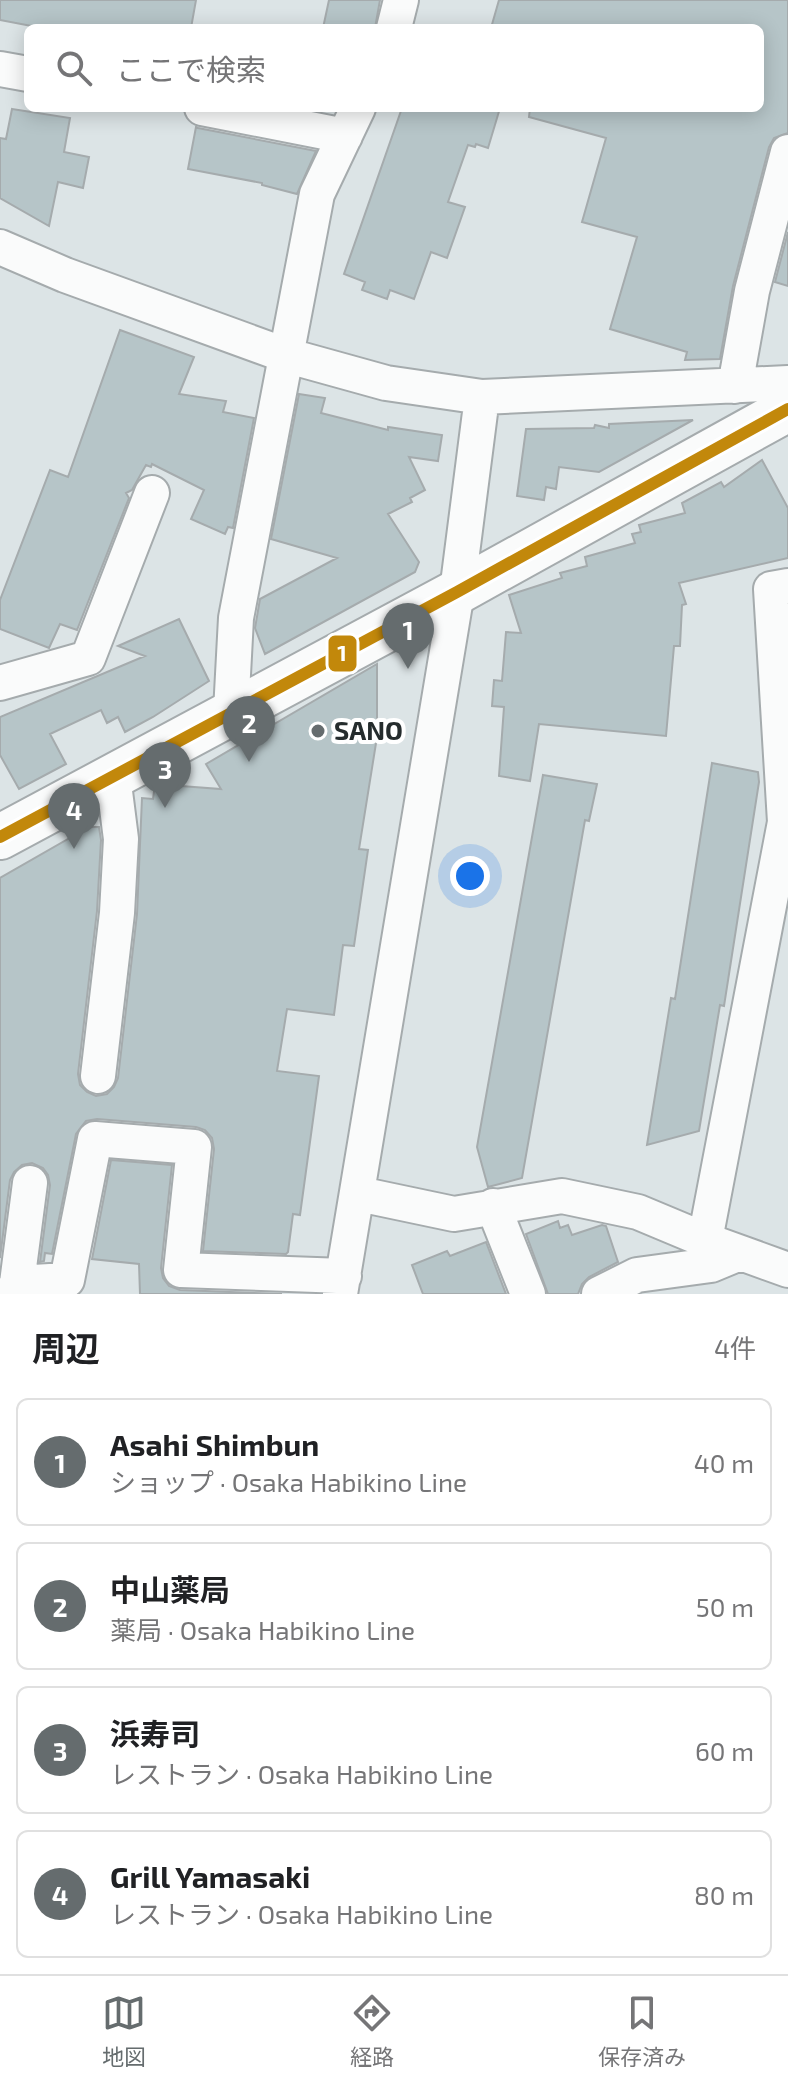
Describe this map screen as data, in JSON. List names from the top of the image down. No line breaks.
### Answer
{"places":["SANO"],"lines":["transit line 1"],"page":{"search":"ここで検索","pins":["1","2","3","4"],"heading":["周辺","4件"],"list":[{"mark":"1","name":"Asahi Shimbun","note":"ショップ · Osaka Habikino Line","value":"40 m"},{"mark":"2","name":"中山薬局","note":"薬局 · Osaka Habikino Line","value":"50 m"},{"mark":"3","name":"浜寿司","note":"レストラン · Osaka Habikino Line","value":"60 m"},{"mark":"4","name":"Grill Yamasaki","note":"レストラン · Osaka Habikino Line","value":"80 m"}],"nav":["地図","経路","保存済み"]}}
